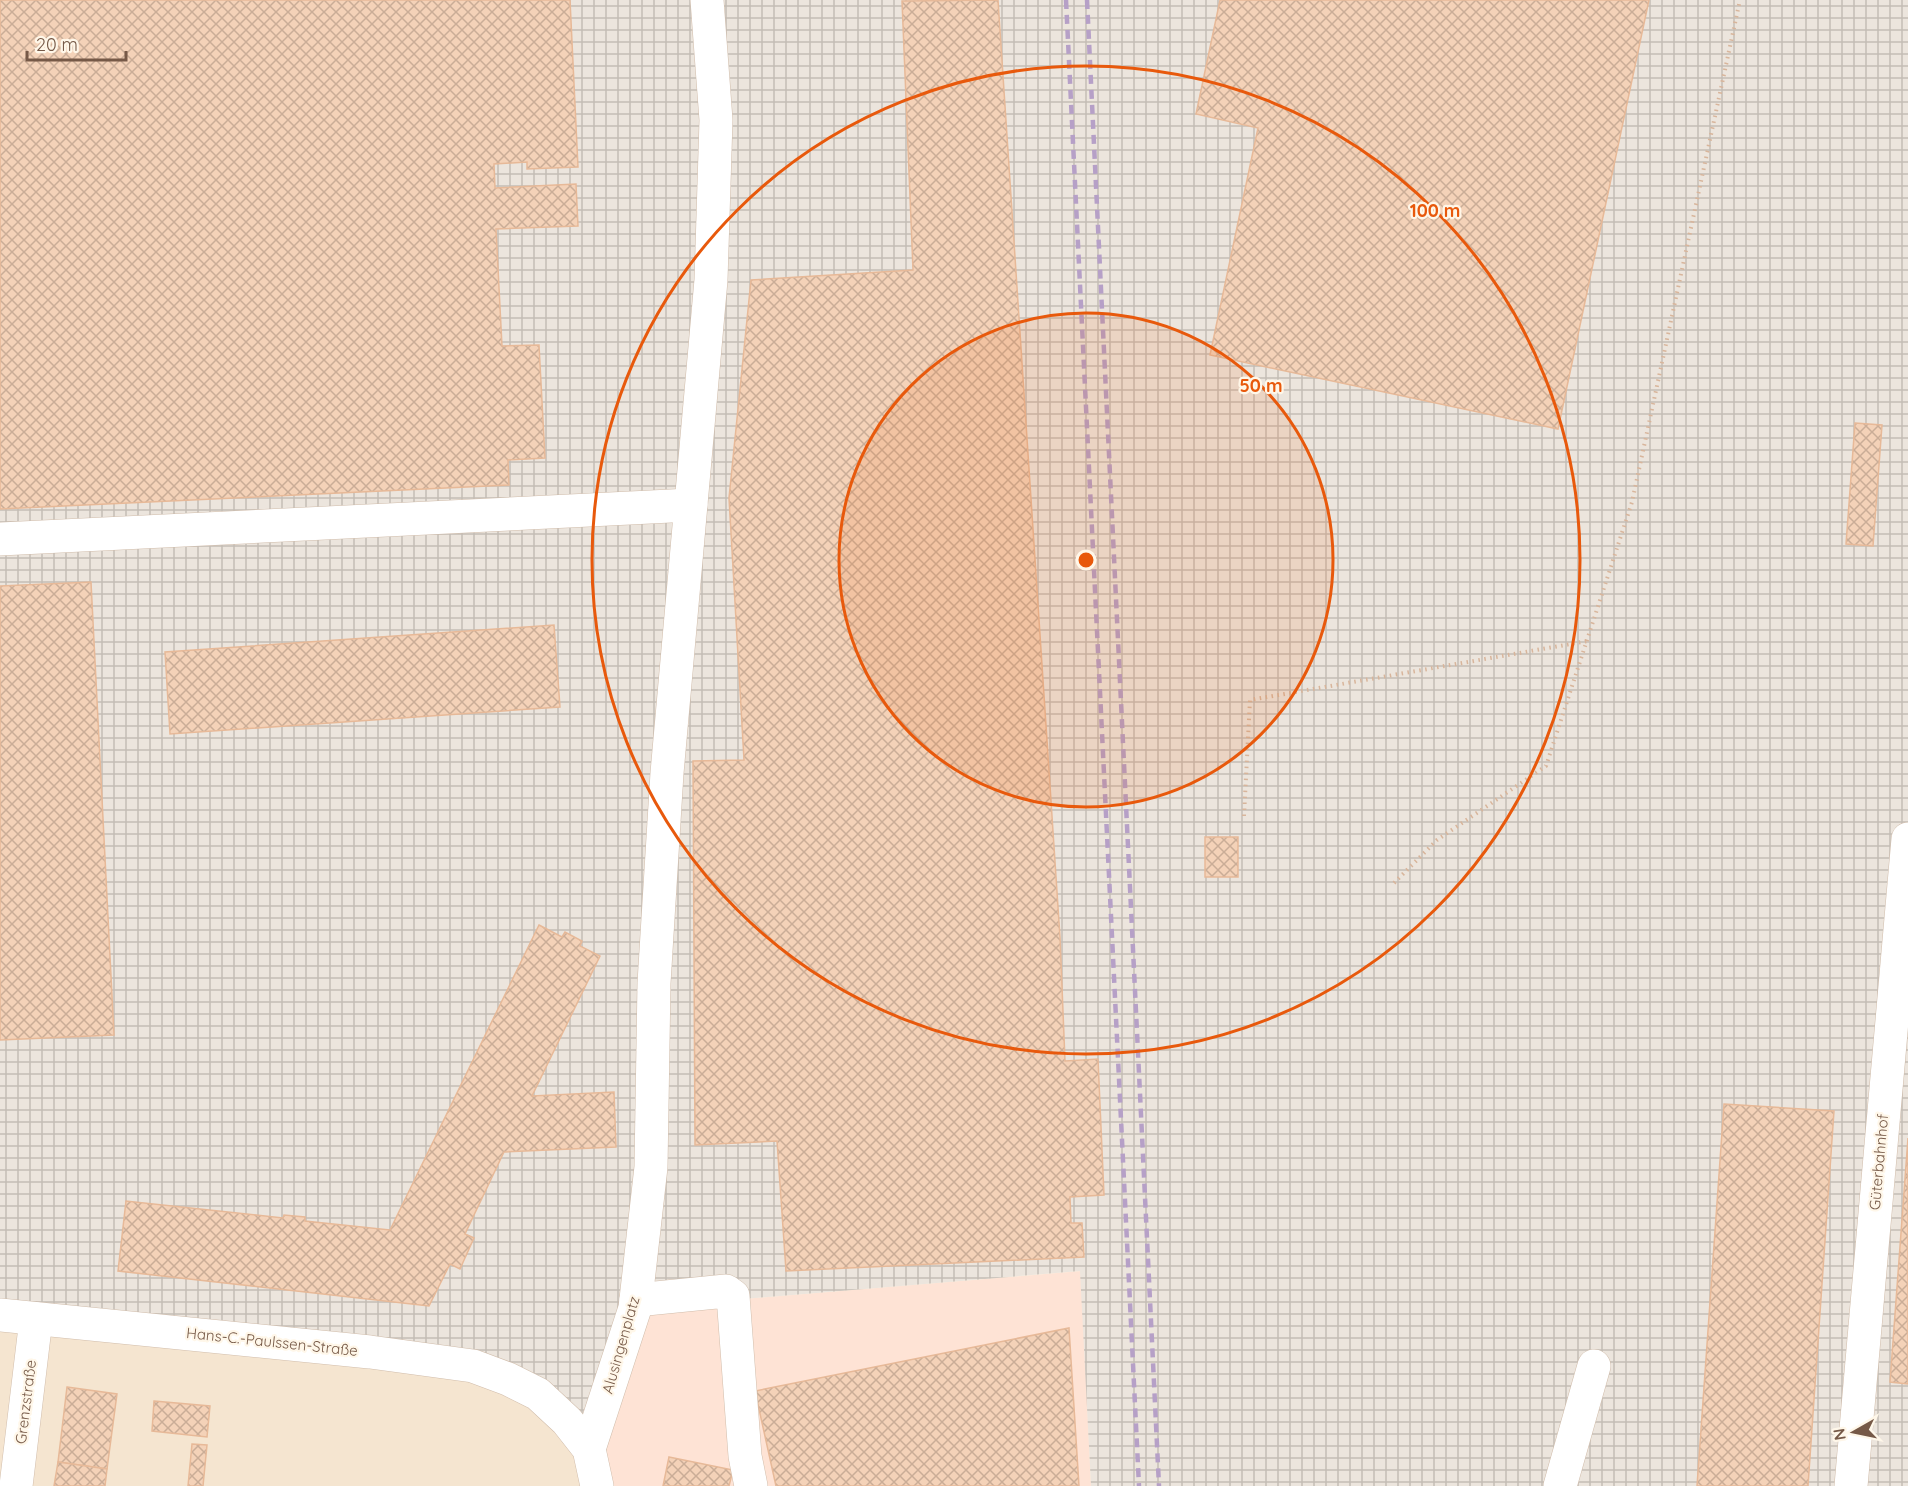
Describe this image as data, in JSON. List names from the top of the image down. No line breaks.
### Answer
{"streets":{"street":["Güterbahnhof","Hans-C.-Paulssen-Straße","Alusingenplatz","Grenzstraße"]},"crossings":[["Hans-C.-Paulssen-Straße","Alusingenplatz"],["Hans-C.-Paulssen-Straße","Grenzstraße"]],"scale_bar":"20 m","north":"left","rings":["100 m","50 m"]}
